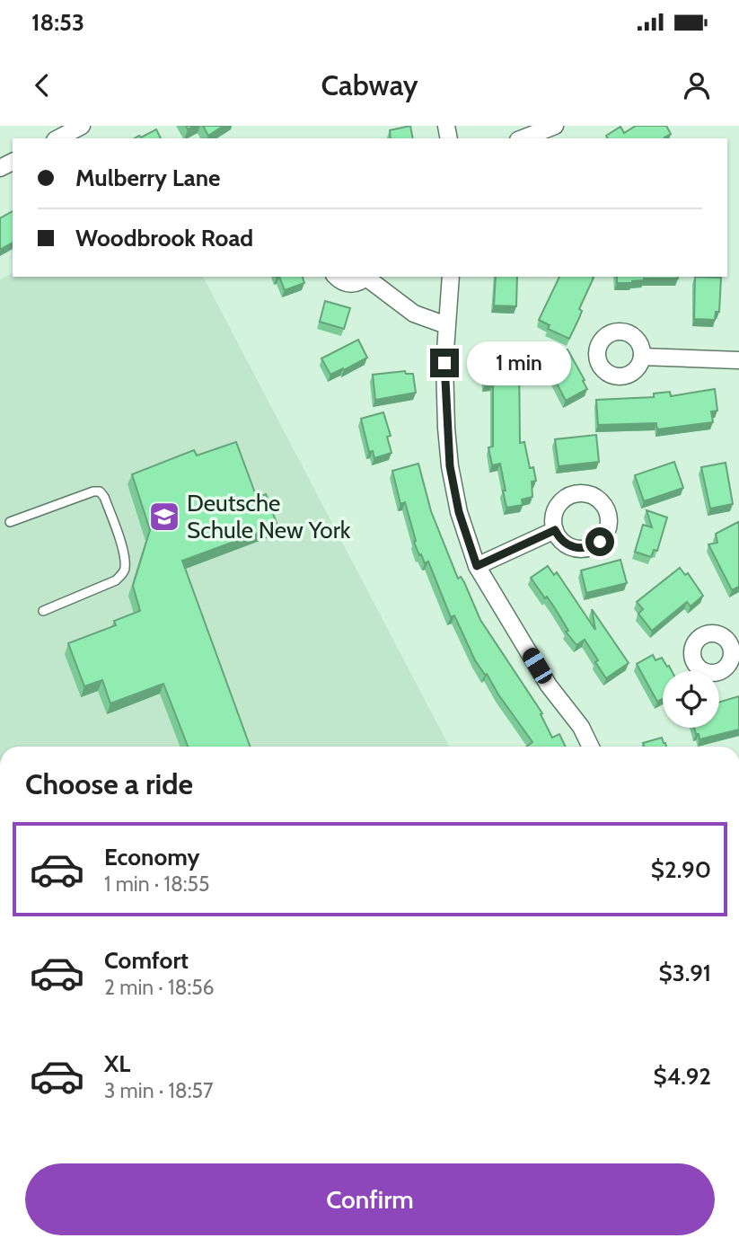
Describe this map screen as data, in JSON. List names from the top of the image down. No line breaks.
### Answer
{"places":{"school or university":["Deutsche Schule New York"]},"page":{"status":"18:53","header":"Cabway","banner":["Mulberry Lane","Woodbrook Road"],"bubble":"1 min","heading":"Choose a ride","list":[{"name":"Economy","note":"1 min · 18:55","value":"$2.90"},{"name":"Comfort","note":"2 min · 18:56","value":"$3.91"},{"name":"XL","note":"3 min · 18:57","value":"$4.92"}],"buttons":"Confirm"}}
